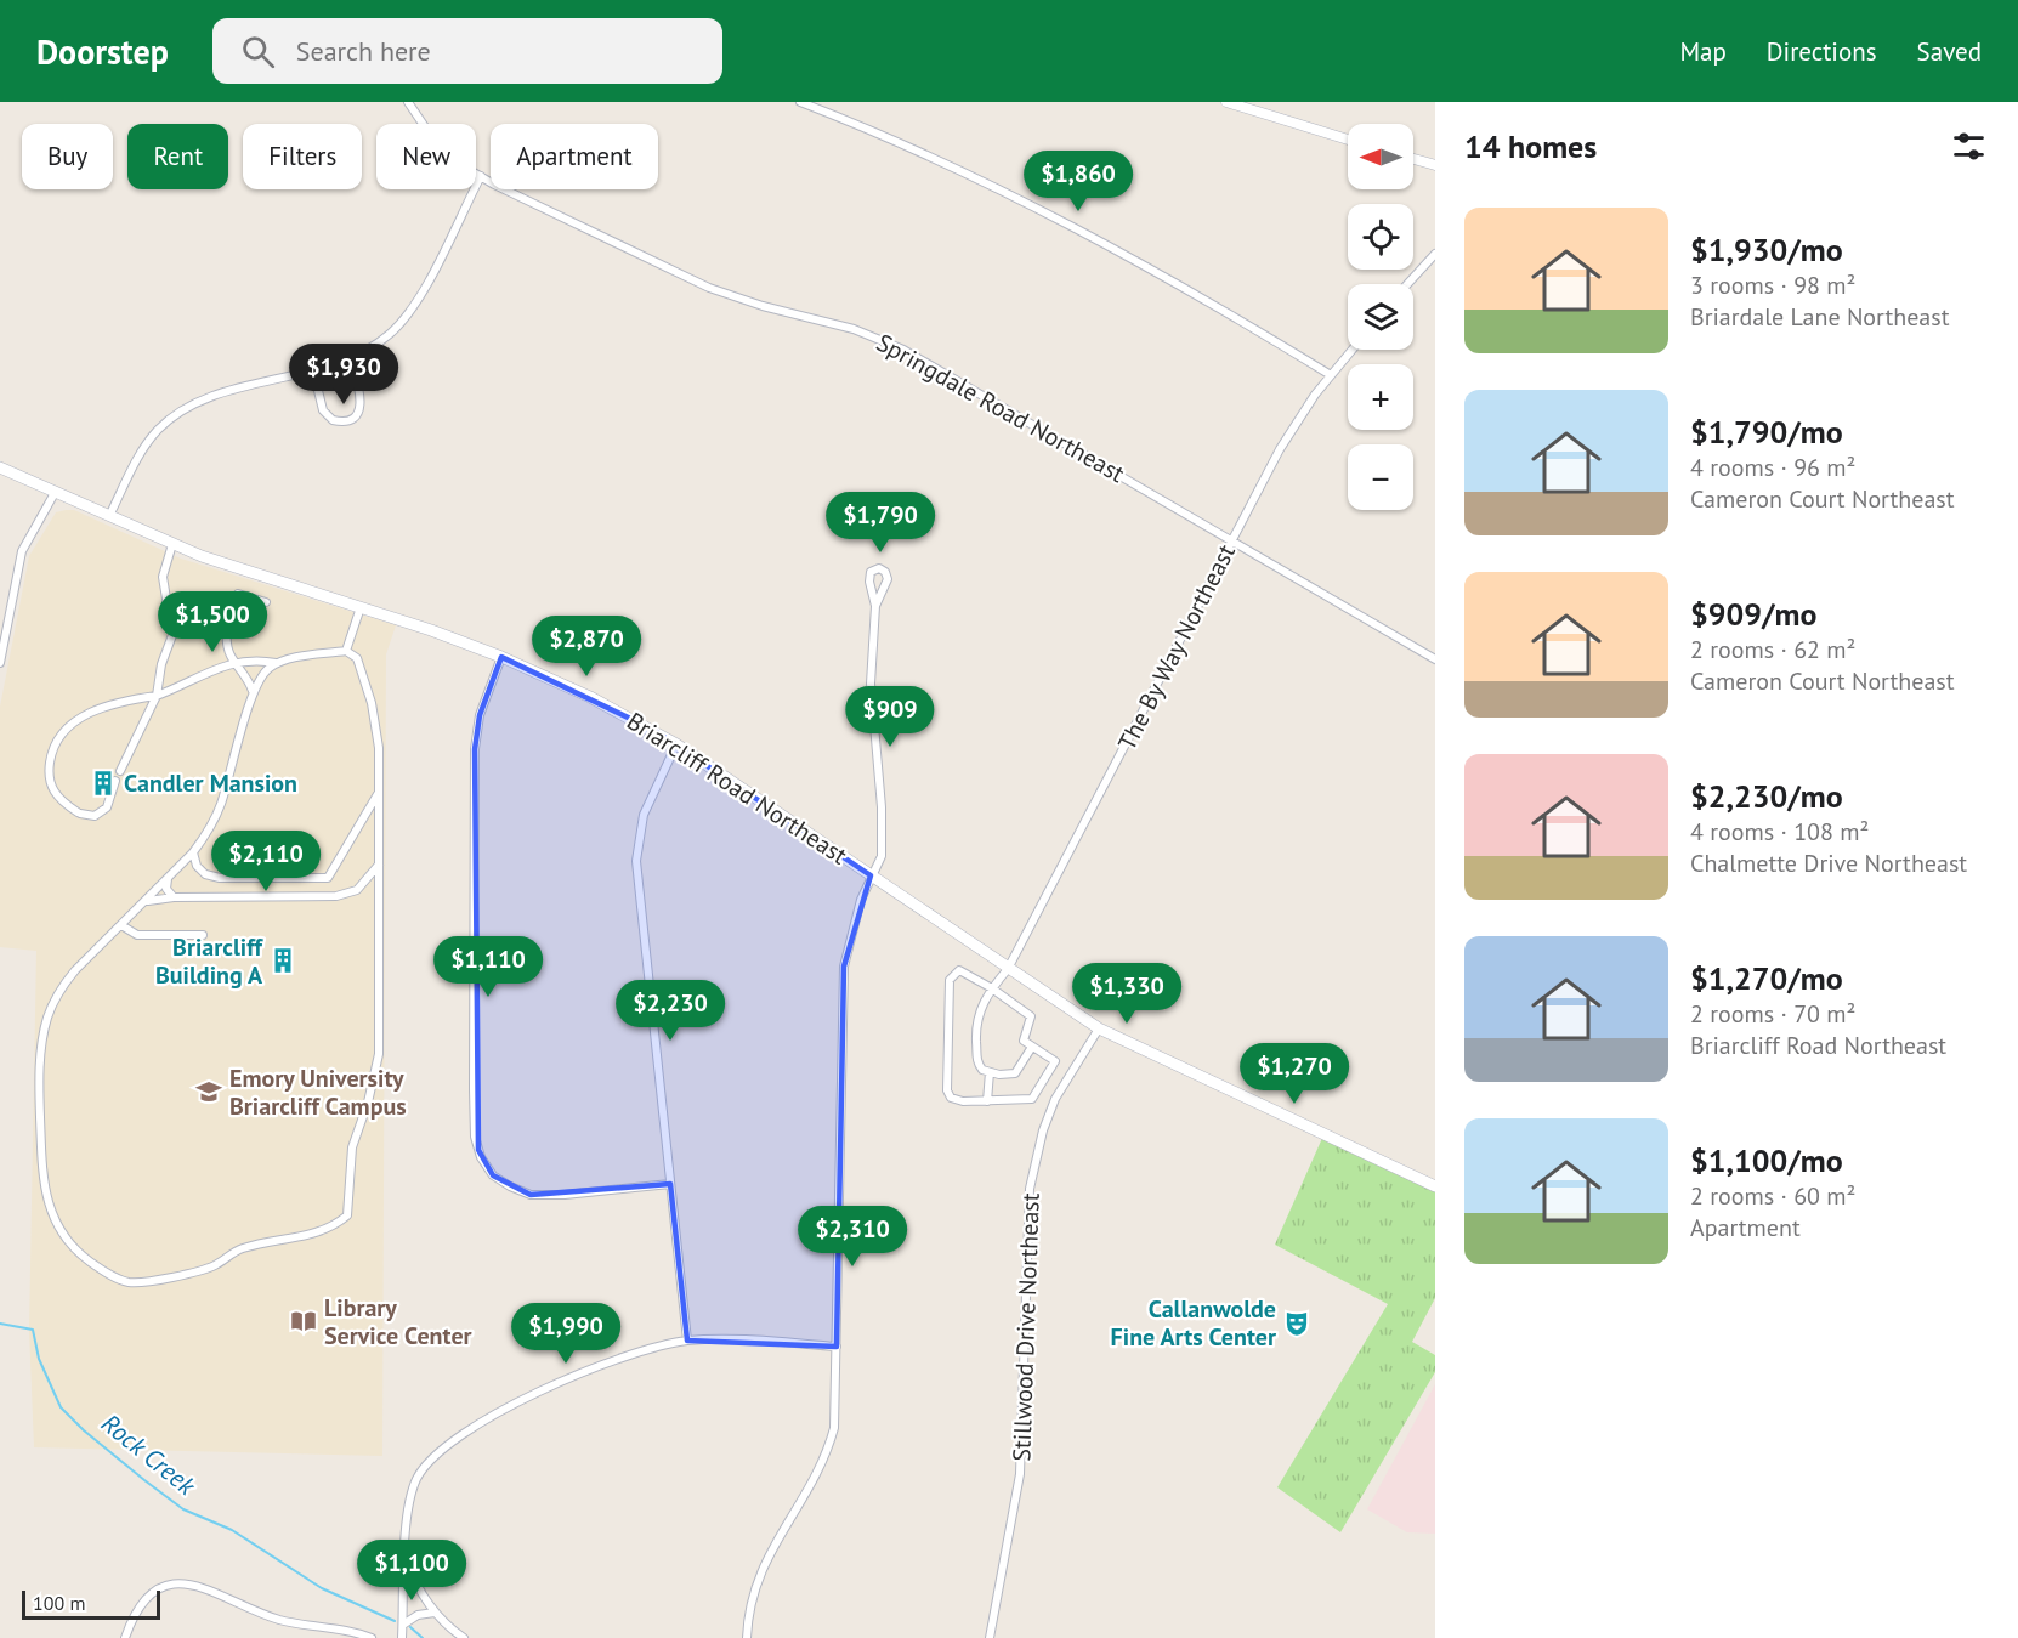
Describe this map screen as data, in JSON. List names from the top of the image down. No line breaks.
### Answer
{"streets":{"main road":["Briarcliff Road Northeast"],"street":["Springdale Road Northeast","The By Way Northeast","Stillwood Drive Northeast"]},"crossings":[["Springdale Road Northeast","The By Way Northeast"],["The By Way Northeast","Briarcliff Road Northeast"],["Briarcliff Road Northeast","Stillwood Drive Northeast"]],"water":["Rock Creek"],"places":{"building":["Candler Mansion","Briarcliff Building A"],"school or university":["Emory University Briarcliff Campus"],"library":["Library Service Center"],"theatre":["Callanwolde Fine Arts Center"]},"scale_bar":"100 m","north":"left","page":{"header":"Doorstep","search":"Search here","nav":["Map","Directions","Saved"],"heading":"14 homes","map_buttons":["+","−"],"chip":["Buy","Rent","Filters","New","Apartment"],"price":["$1,860","$1,930","$1,790","$1,500","$2,870","$909","$2,110","$1,110","$1,330","$2,230","$1,270","$2,310","$1,990","$1,100"],"list":[{"name":"$1,930/mo","note":"3 rooms · 98 m² · Briardale Lane Northeast"},{"name":"$1,790/mo","note":"4 rooms · 96 m² · Cameron Court Northeast"},{"name":"$909/mo","note":"2 rooms · 62 m² · Cameron Court Northeast"},{"name":"$2,230/mo","note":"4 rooms · 108 m² · Chalmette Drive Northeast"},{"name":"$1,270/mo","note":"2 rooms · 70 m² · Briarcliff Road Northeast"},{"name":"$1,100/mo","note":"2 rooms · 60 m² · Apartment"}],"scale":"100 m"}}
